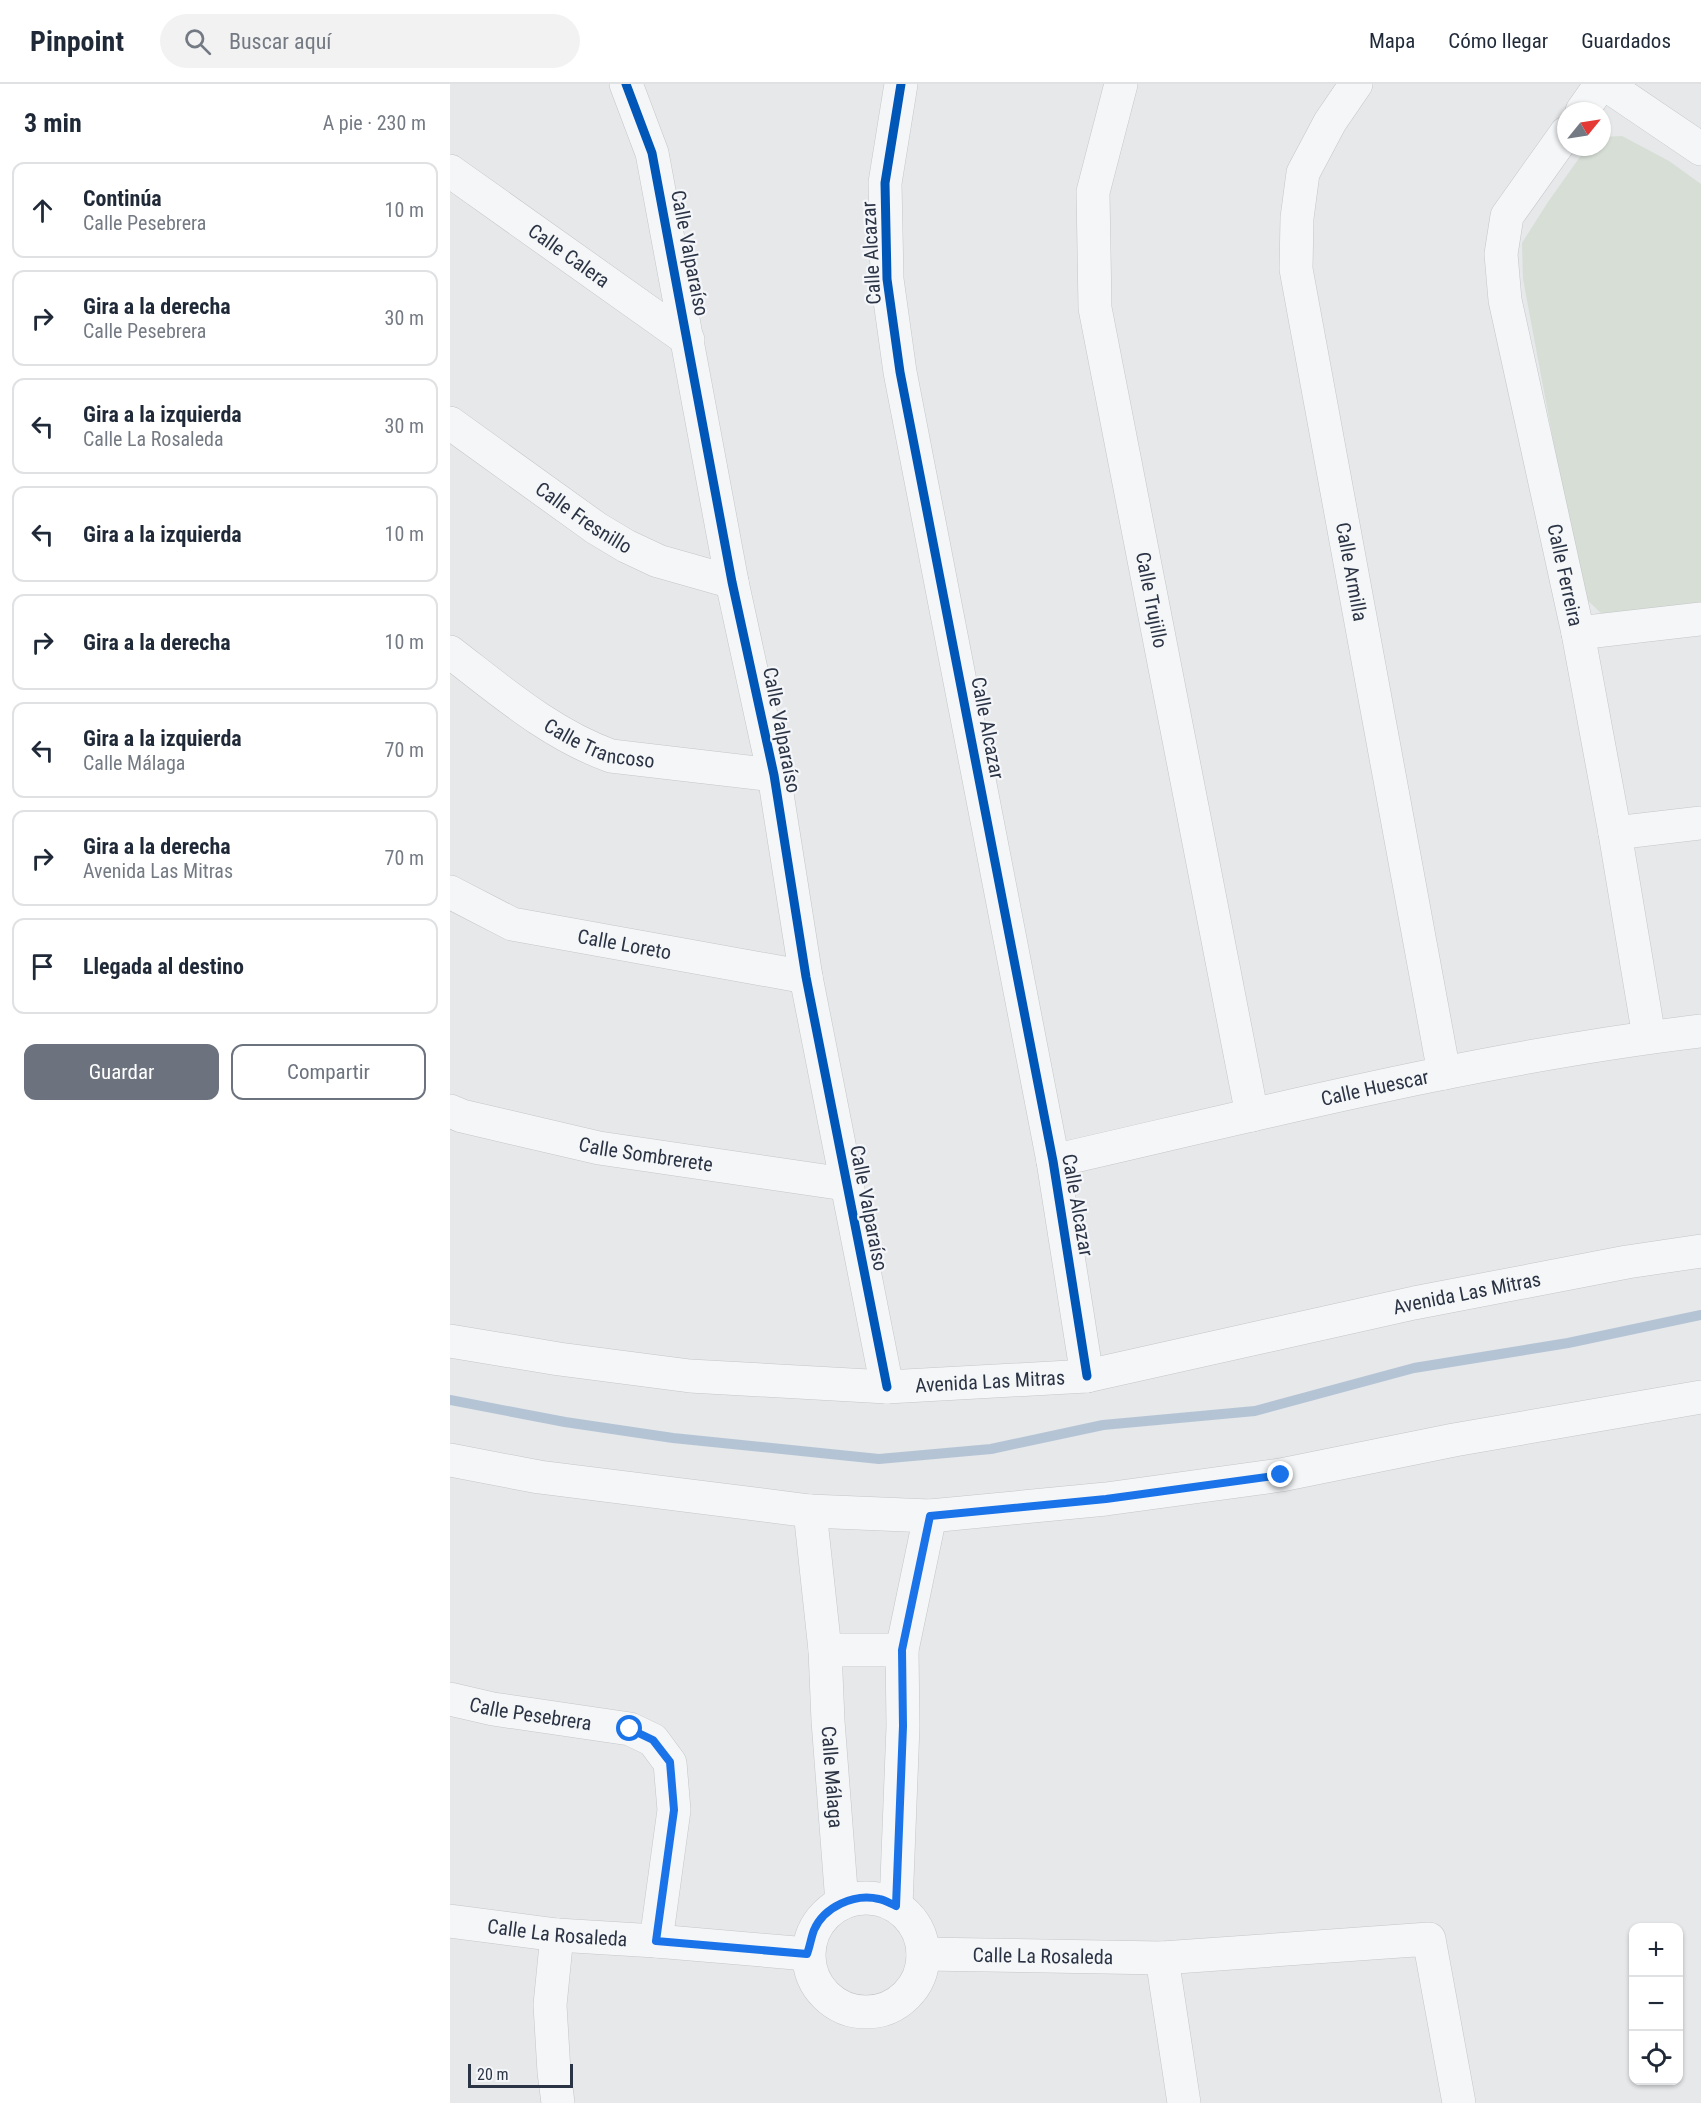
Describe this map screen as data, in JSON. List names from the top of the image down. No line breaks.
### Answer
{"streets":{"street":["Calle Valparaíso","Calle Alcazar","Calle Calera","Calle Fresnillo","Calle Armilla","Calle Ferreira","Calle Trujillo","Calle Trancoso","Calle Loreto","Calle Huescar","Calle Sombrerete","Avenida Las Mitras","Calle Pesebrera","Calle Málaga","Calle La Rosaleda"]},"crossings":[["Calle Valparaíso","Calle Calera"],["Calle Valparaíso","Calle Fresnillo"],["Calle Valparaíso","Calle Trancoso"],["Calle Valparaíso","Calle Loreto"],["Calle Valparaíso","Calle Sombrerete"],["Calle Valparaíso","Avenida Las Mitras"],["Calle Alcazar","Calle Huescar"],["Calle Alcazar","Avenida Las Mitras"],["Calle Armilla","Calle Huescar"],["Calle Ferreira","Calle Huescar"],["Calle Trujillo","Calle Huescar"],["Calle Pesebrera","Calle La Rosaleda"],["Calle Málaga","Calle La Rosaleda"]],"scale_bar":"20 m","north":"top right","page":{"header":"Pinpoint","search":"Buscar aquí","nav":["Mapa","Cómo llegar","Guardados"],"heading":["3 min","A pie · 230 m"],"list":[["Continúa","Calle Pesebrera","10 m"],["Gira a la derecha","Calle Pesebrera","30 m"],["Gira a la izquierda","Calle La Rosaleda","30 m"],["Gira a la izquierda","10 m"],["Gira a la derecha","10 m"],["Gira a la izquierda","Calle Málaga","70 m"],["Gira a la derecha","Avenida Las Mitras","70 m"],"Llegada al destino"],"buttons":["Guardar","Compartir"],"map_buttons":["+","−"],"scale":"20 m"}}
